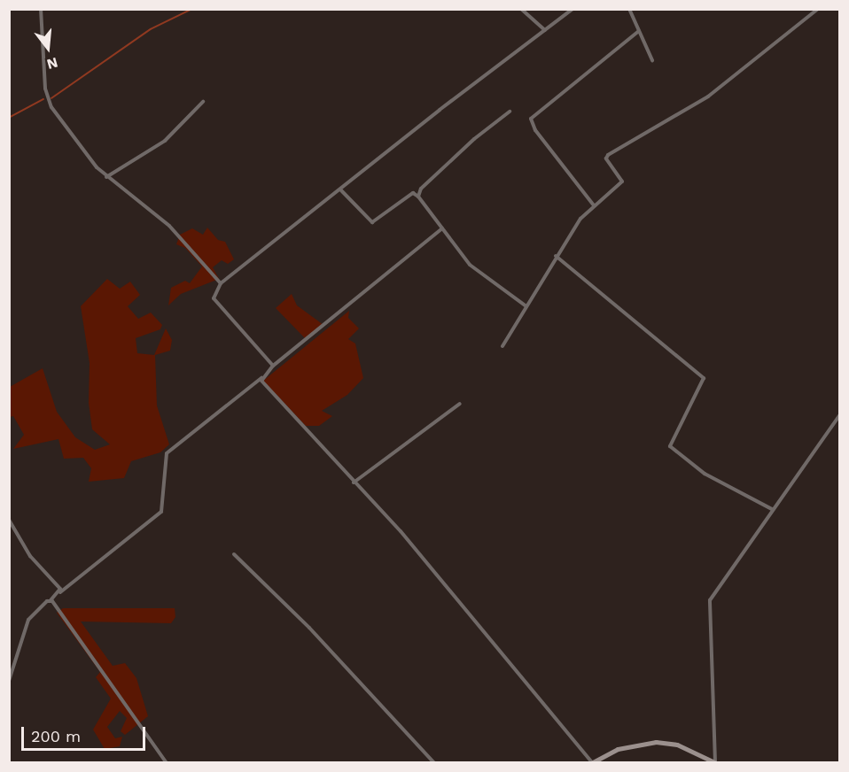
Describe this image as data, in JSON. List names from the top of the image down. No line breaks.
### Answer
{"scale_bar":"200 m","north":"bottom"}
